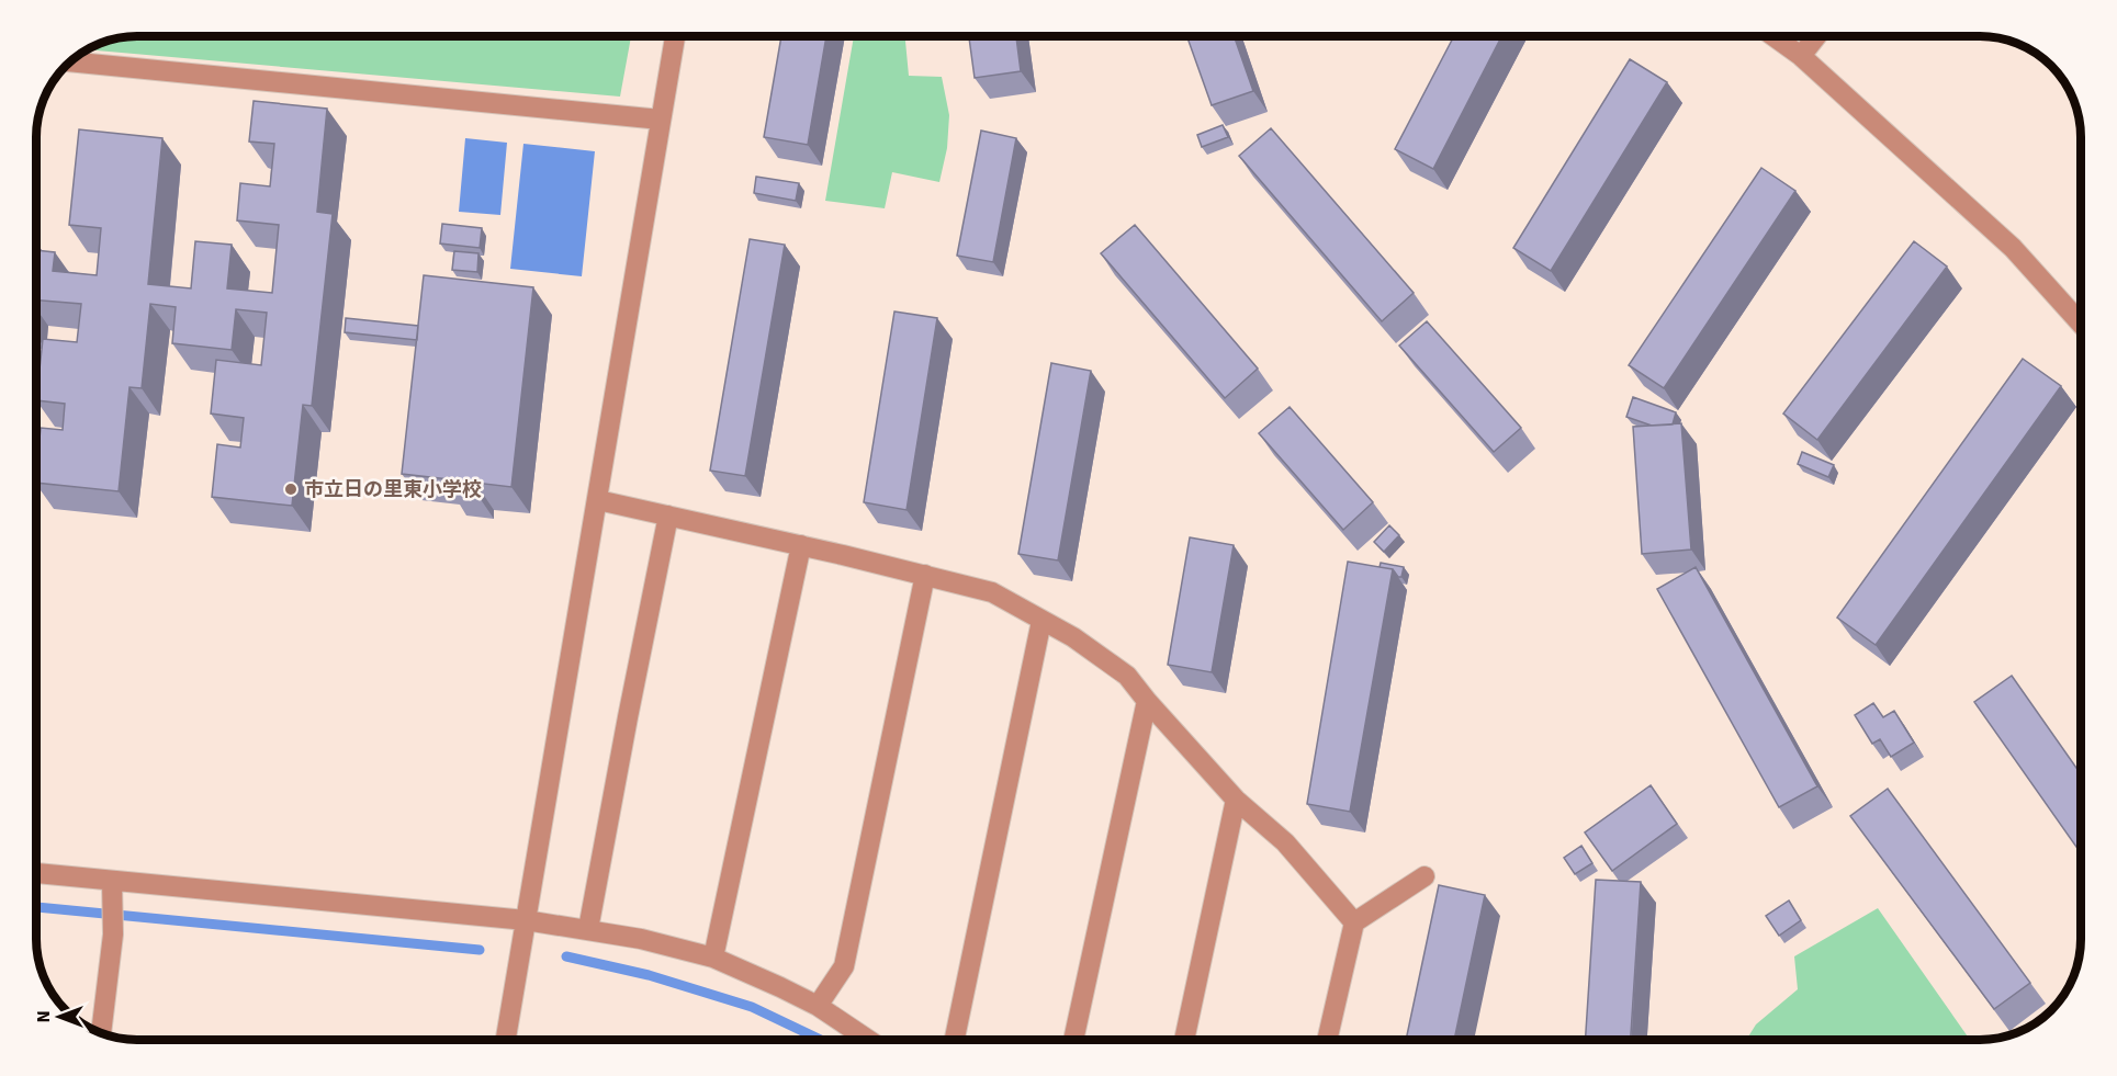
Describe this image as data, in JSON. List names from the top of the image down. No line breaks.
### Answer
{"places":["市立日の里東小学校"],"north":"left"}
